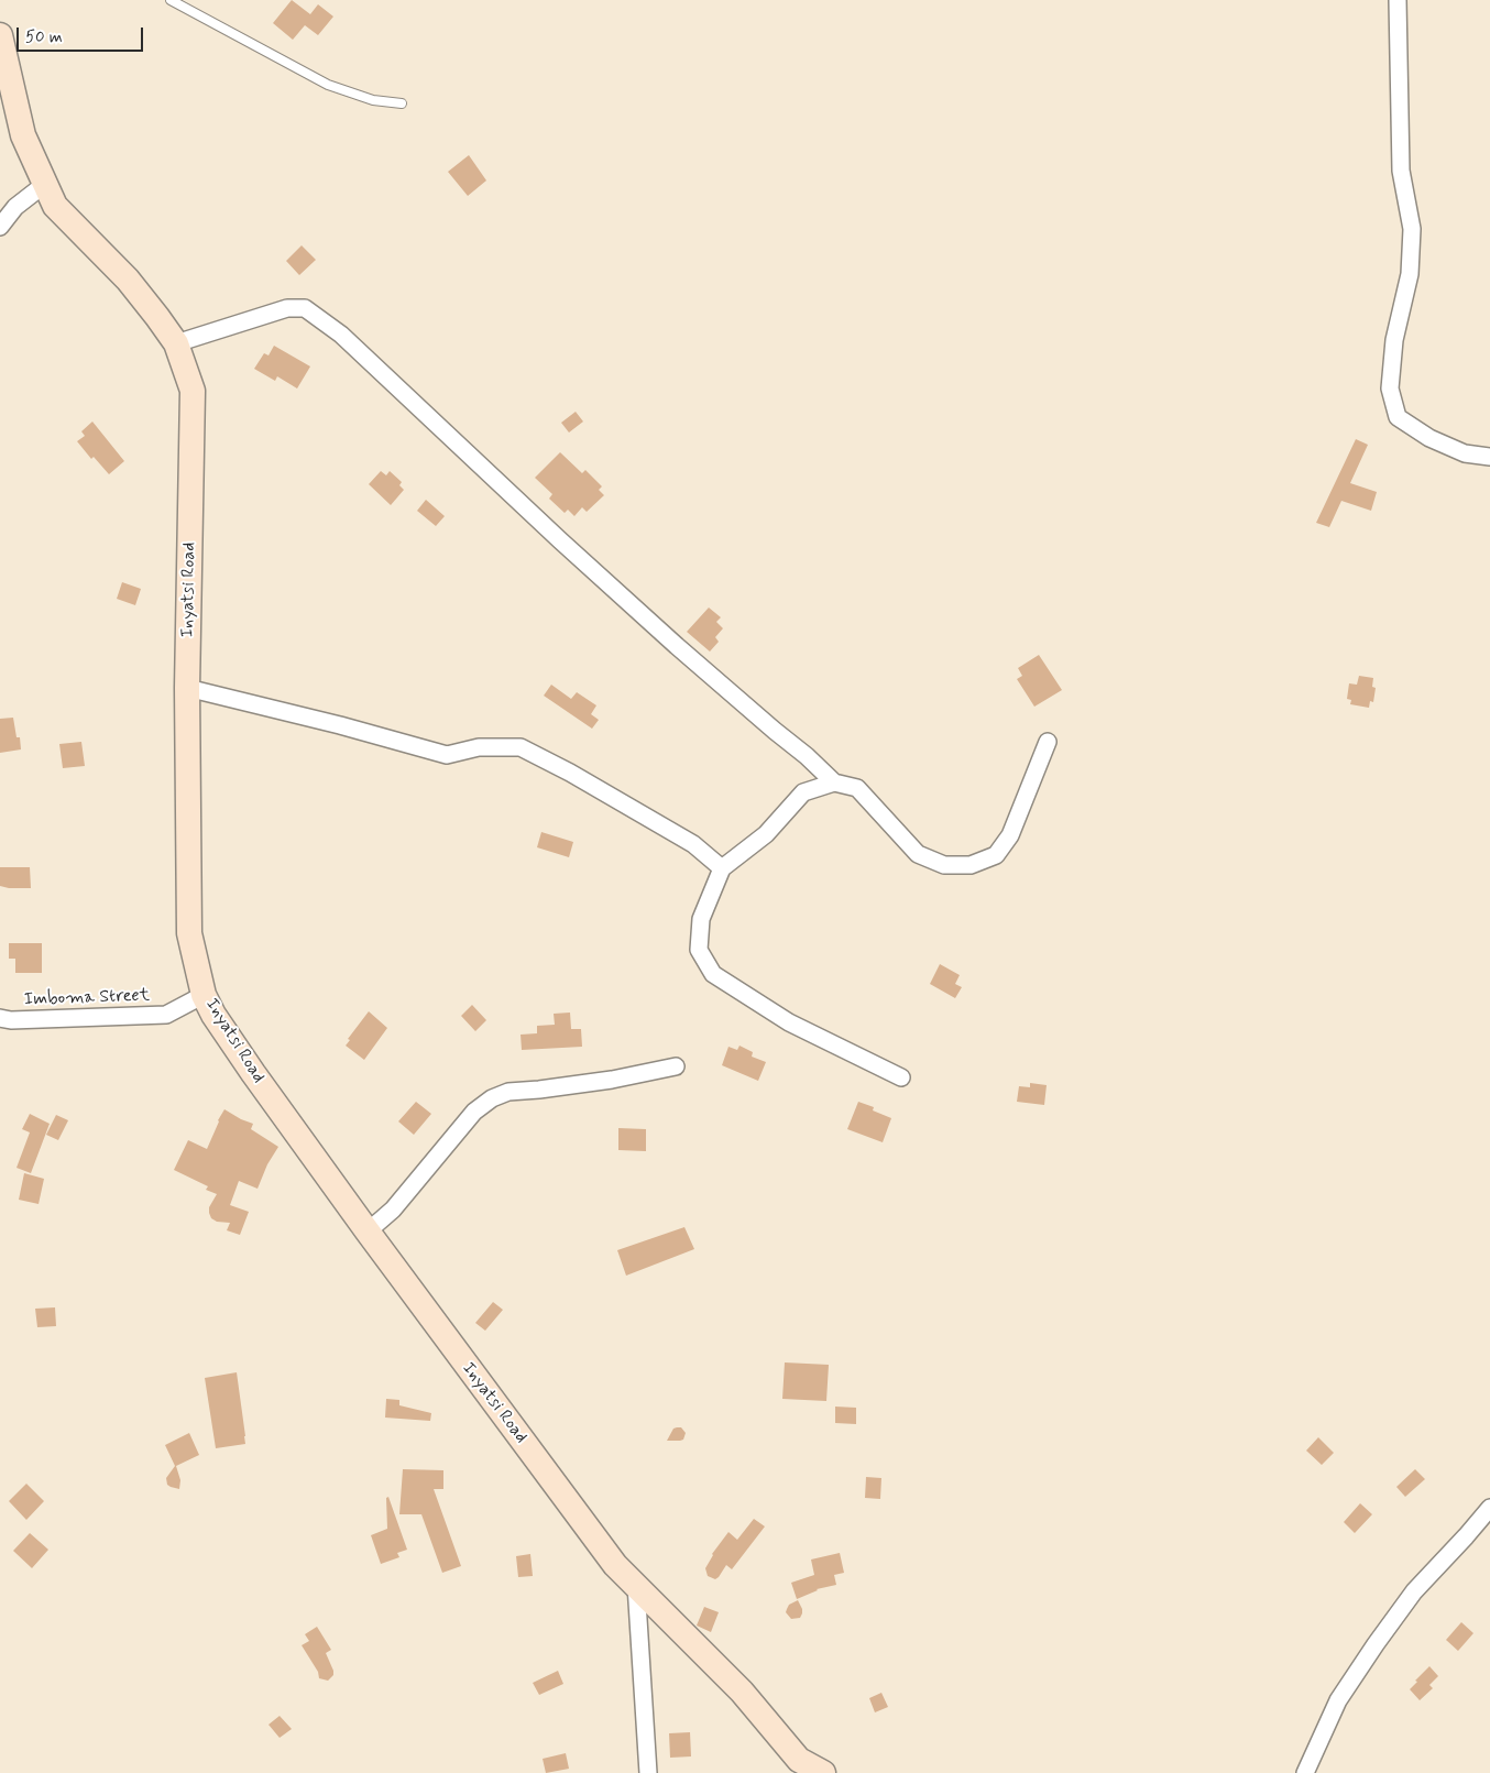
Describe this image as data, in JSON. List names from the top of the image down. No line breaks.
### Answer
{"streets":{"street":["Inyatsi Road","Imboma Street"]},"crossings":[["Inyatsi Road","Imboma Street"]],"scale_bar":"50 m"}
